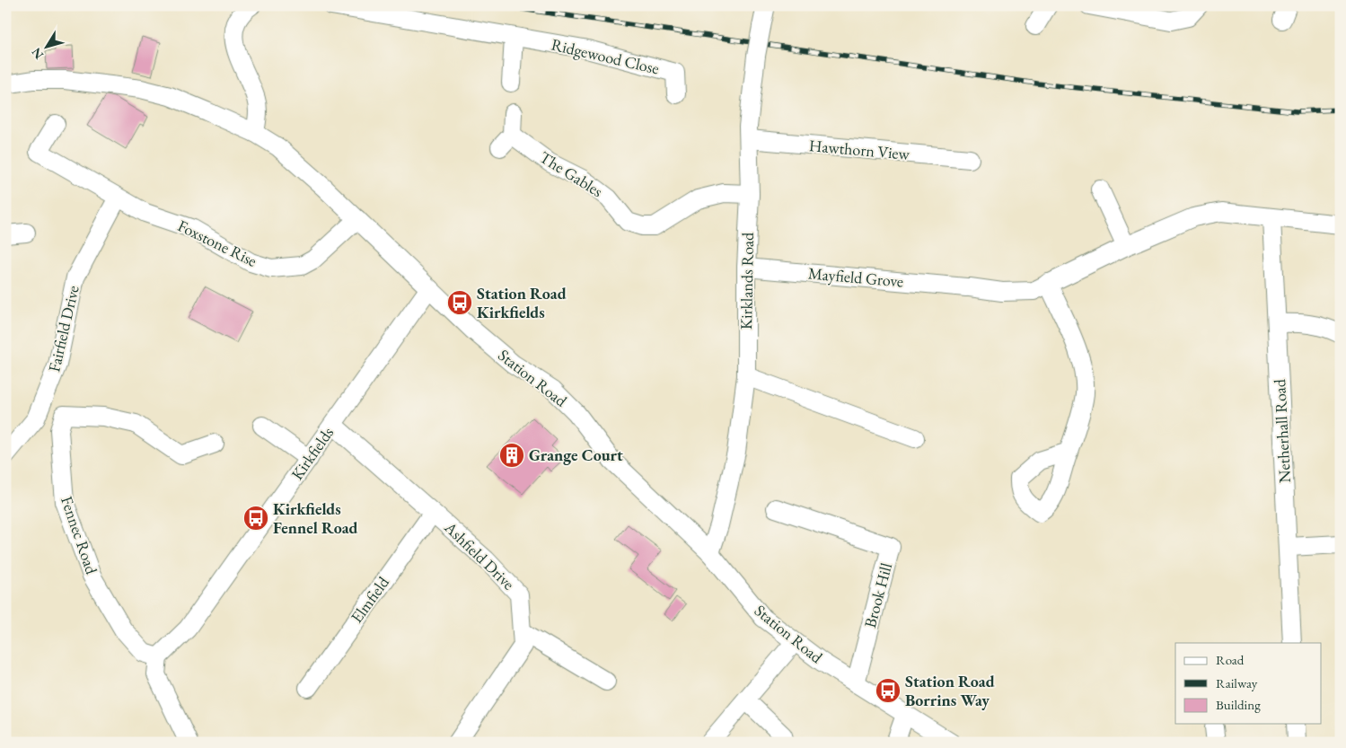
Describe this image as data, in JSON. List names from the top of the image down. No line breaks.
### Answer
{"streets":{"street":["Ridgewood Close","Hawthorn View","The Gables","Foxstone Rise","Mayfield Grove","Kirklands Road","Fairfield Drive","Station Road","Netherhall Road","Kirkfields","Fennec Road","Ashfield Drive","Brook Hill","Elmfield"]},"crossings":[["Hawthorn View","Kirklands Road"],["The Gables","Kirklands Road"],["Foxstone Rise","Fairfield Drive"],["Foxstone Rise","Station Road"],["Mayfield Grove","Kirklands Road"],["Mayfield Grove","Netherhall Road"],["Kirklands Road","Station Road"],["Station Road","Kirkfields"],["Station Road","Brook Hill"],["Kirkfields","Fennec Road"],["Kirkfields","Ashfield Drive"],["Ashfield Drive","Elmfield"]],"places":{"bus stop":["Station Road Kirkfields","Kirkfields Fennel Road","Station Road Borrins Way"],"building":["Grange Court"]},"legend":["Road","Railway","Building"],"north":"bottom left"}
